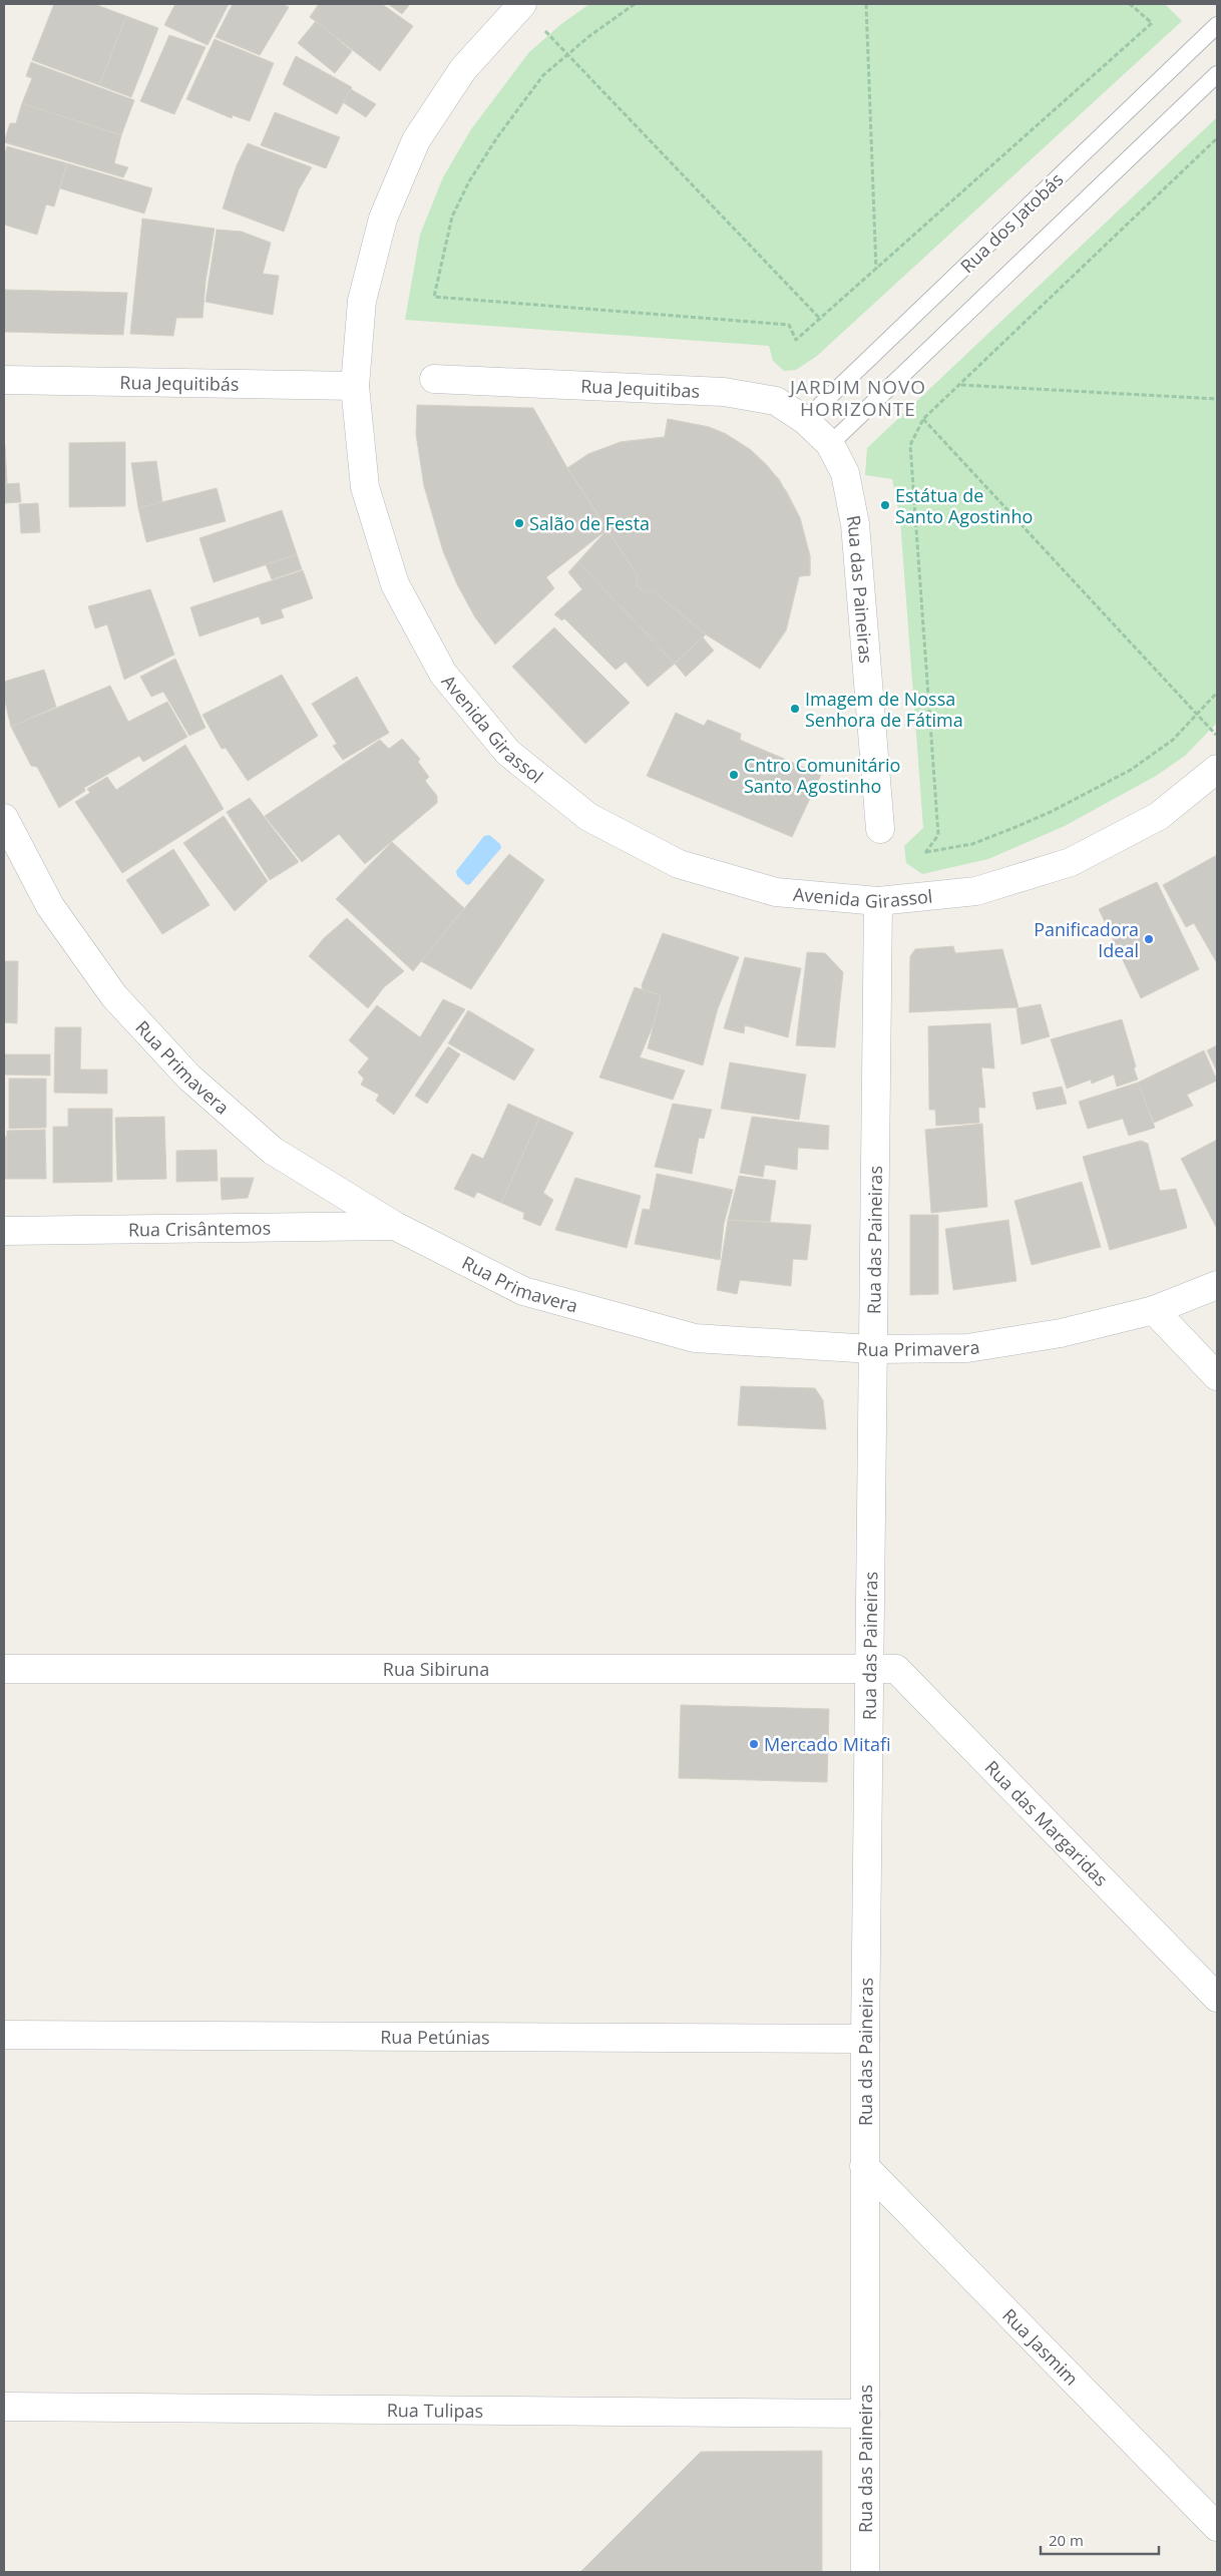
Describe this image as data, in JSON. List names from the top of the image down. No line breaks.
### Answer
{"streets":{"street":["Rua Jequitibás","Rua Jequitibas","Rua das Paineiras","Avenida Girassol","Rua Primavera","Rua Crisântemos","Rua Sibiruna","Rua das Margaridas","Rua Petúnias","Rua Jasmim","Rua Tulipas"],"lane":["Rua dos Jatobás"]},"crossings":[["Rua dos Jatobás","Rua Jequitibas"],["Rua dos Jatobás","Rua das Paineiras"],["Rua Jequitibás","Avenida Girassol"],["Rua Jequitibas","Rua das Paineiras"],["Rua das Paineiras","Avenida Girassol"],["Rua das Paineiras","Rua Primavera"],["Rua das Paineiras","Rua Sibiruna"],["Rua das Paineiras","Rua das Margaridas"],["Rua das Paineiras","Rua Petúnias"],["Rua das Paineiras","Rua Jasmim"],["Rua das Paineiras","Rua Tulipas"],["Rua Primavera","Rua Crisântemos"],["Rua Sibiruna","Rua das Margaridas"]],"districts":["JARDIM NOVO HORIZONTE"],"places":["Estátua de Santo Agostinho","Salão de Festa","Imagem de Nossa Senhora de Fátima","Cntro Comunitário Santo Agostinho","Panificadora Ideal","Mercado Mitafi"],"scale_bar":"20 m"}
